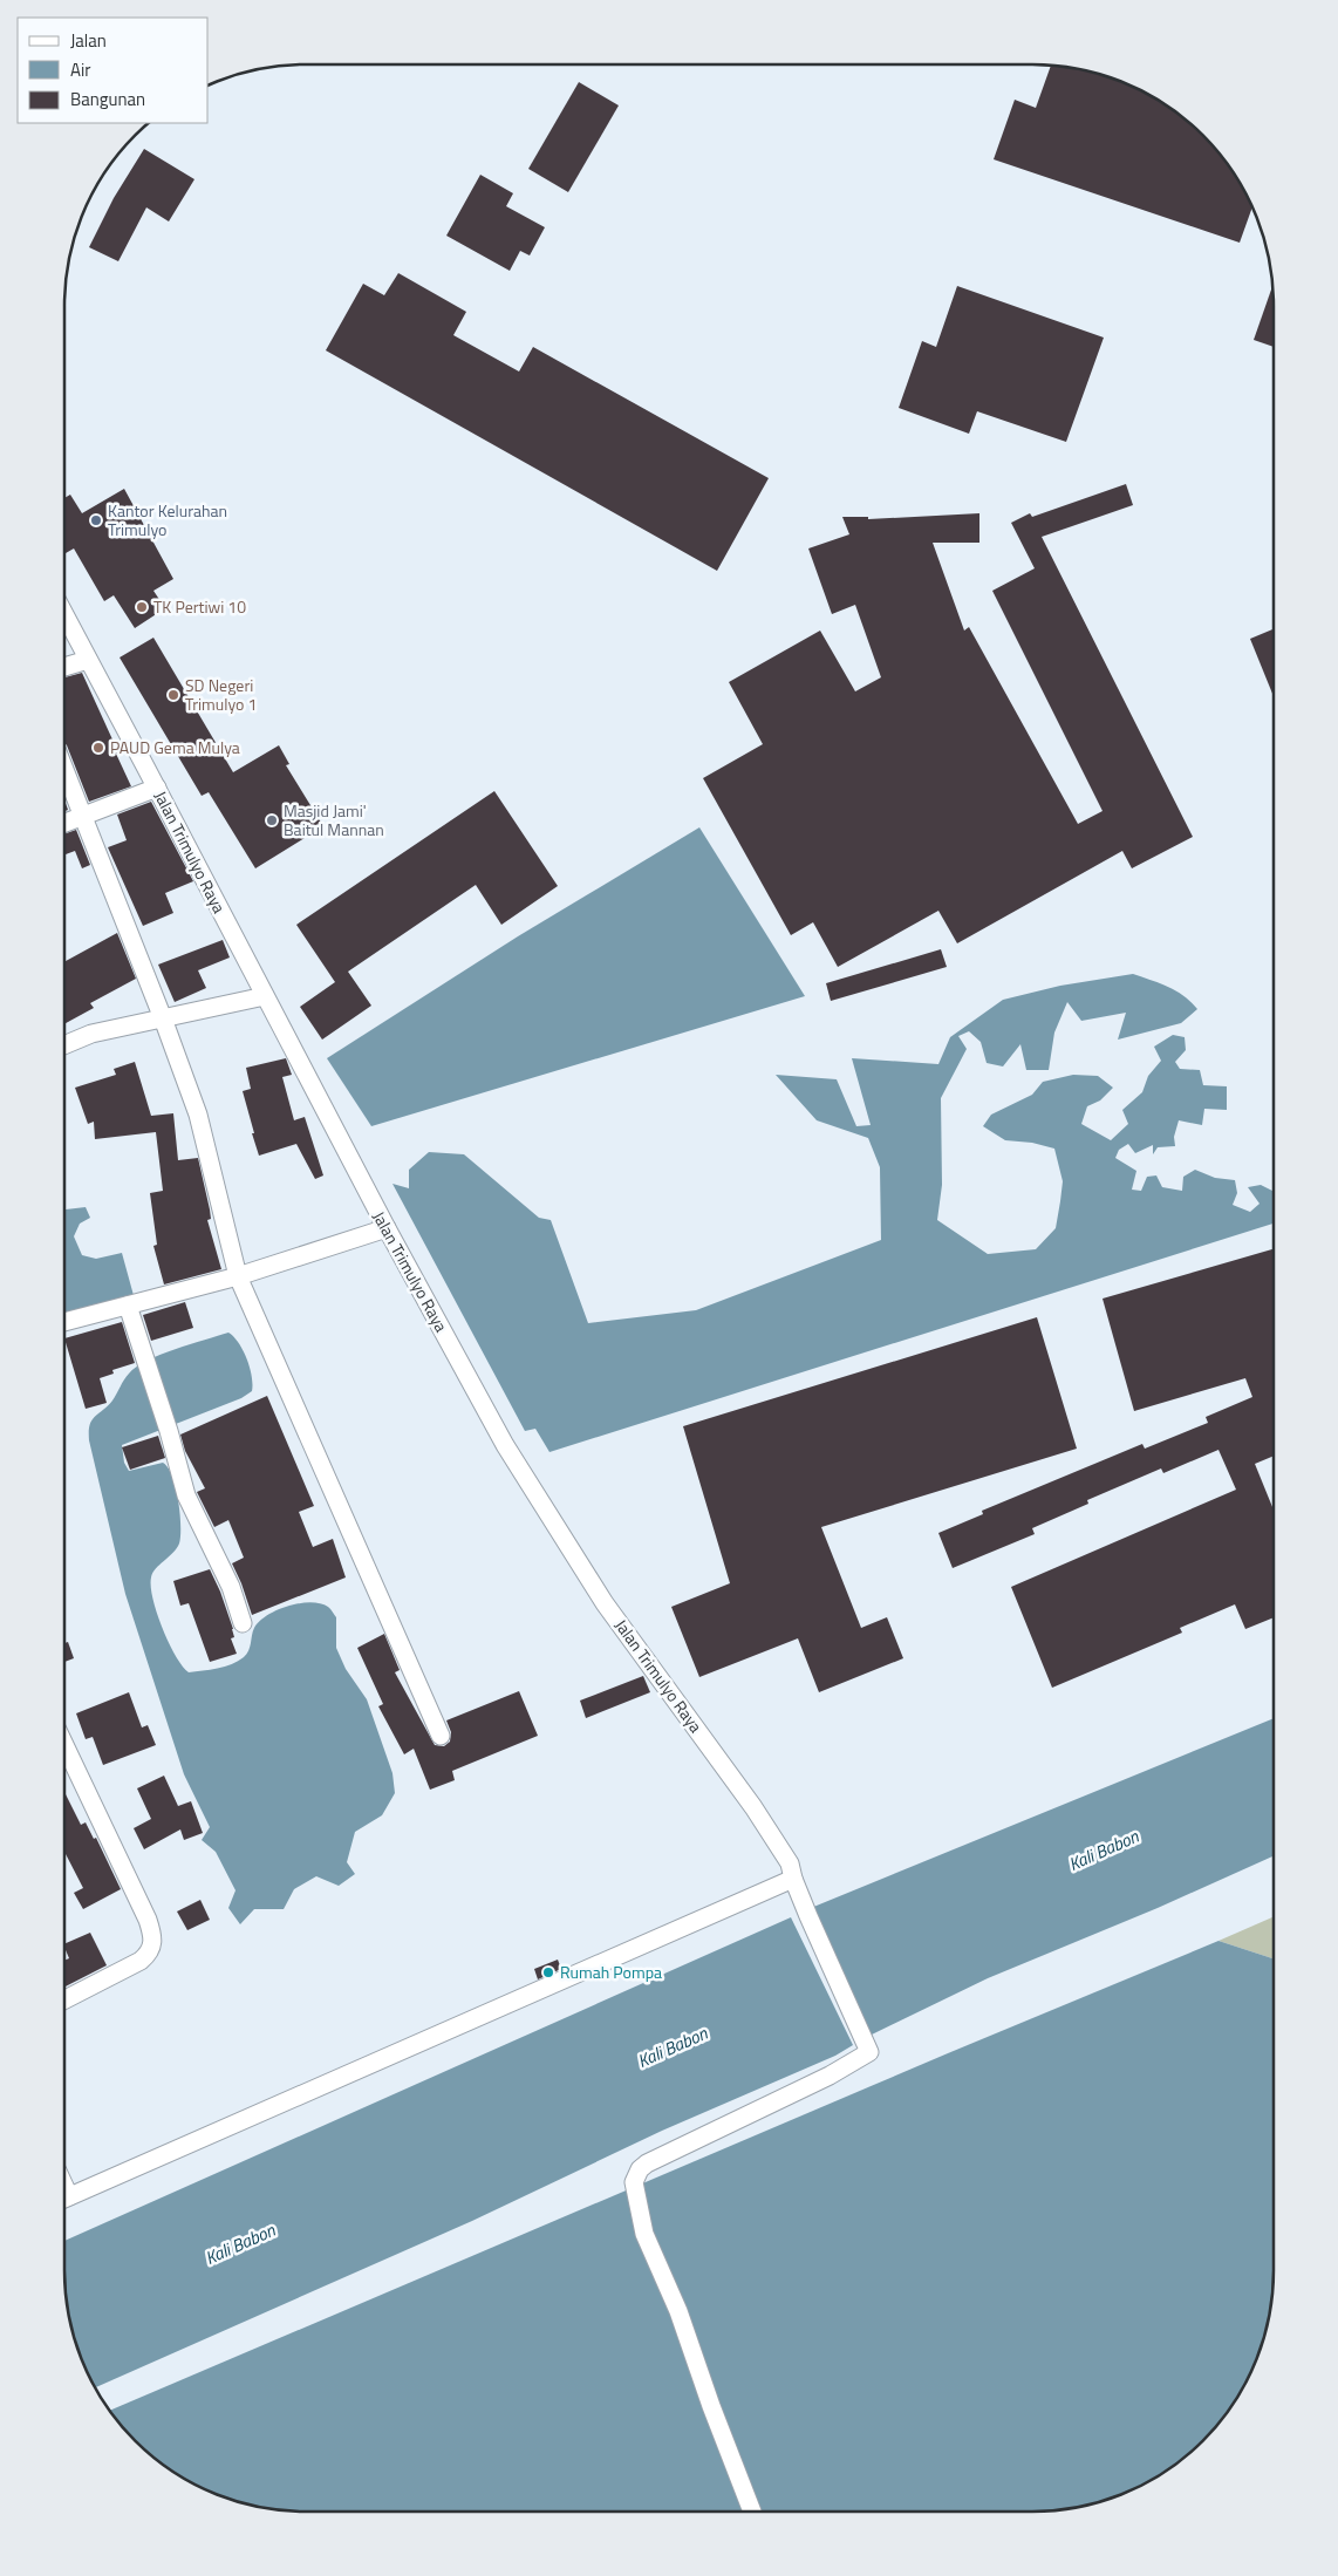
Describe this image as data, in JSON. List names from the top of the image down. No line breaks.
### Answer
{"streets":{"street":["Jalan Trimulyo Raya"]},"water":["Kali Babon"],"places":["Kantor Kelurahan Trimulyo","TK Pertiwi 10","SD Negeri Trimulyo 1","PAUD Gema Mulya","Masjid Jami' Baitul Mannan","Rumah Pompa"],"legend":["Jalan","Air","Bangunan"]}
